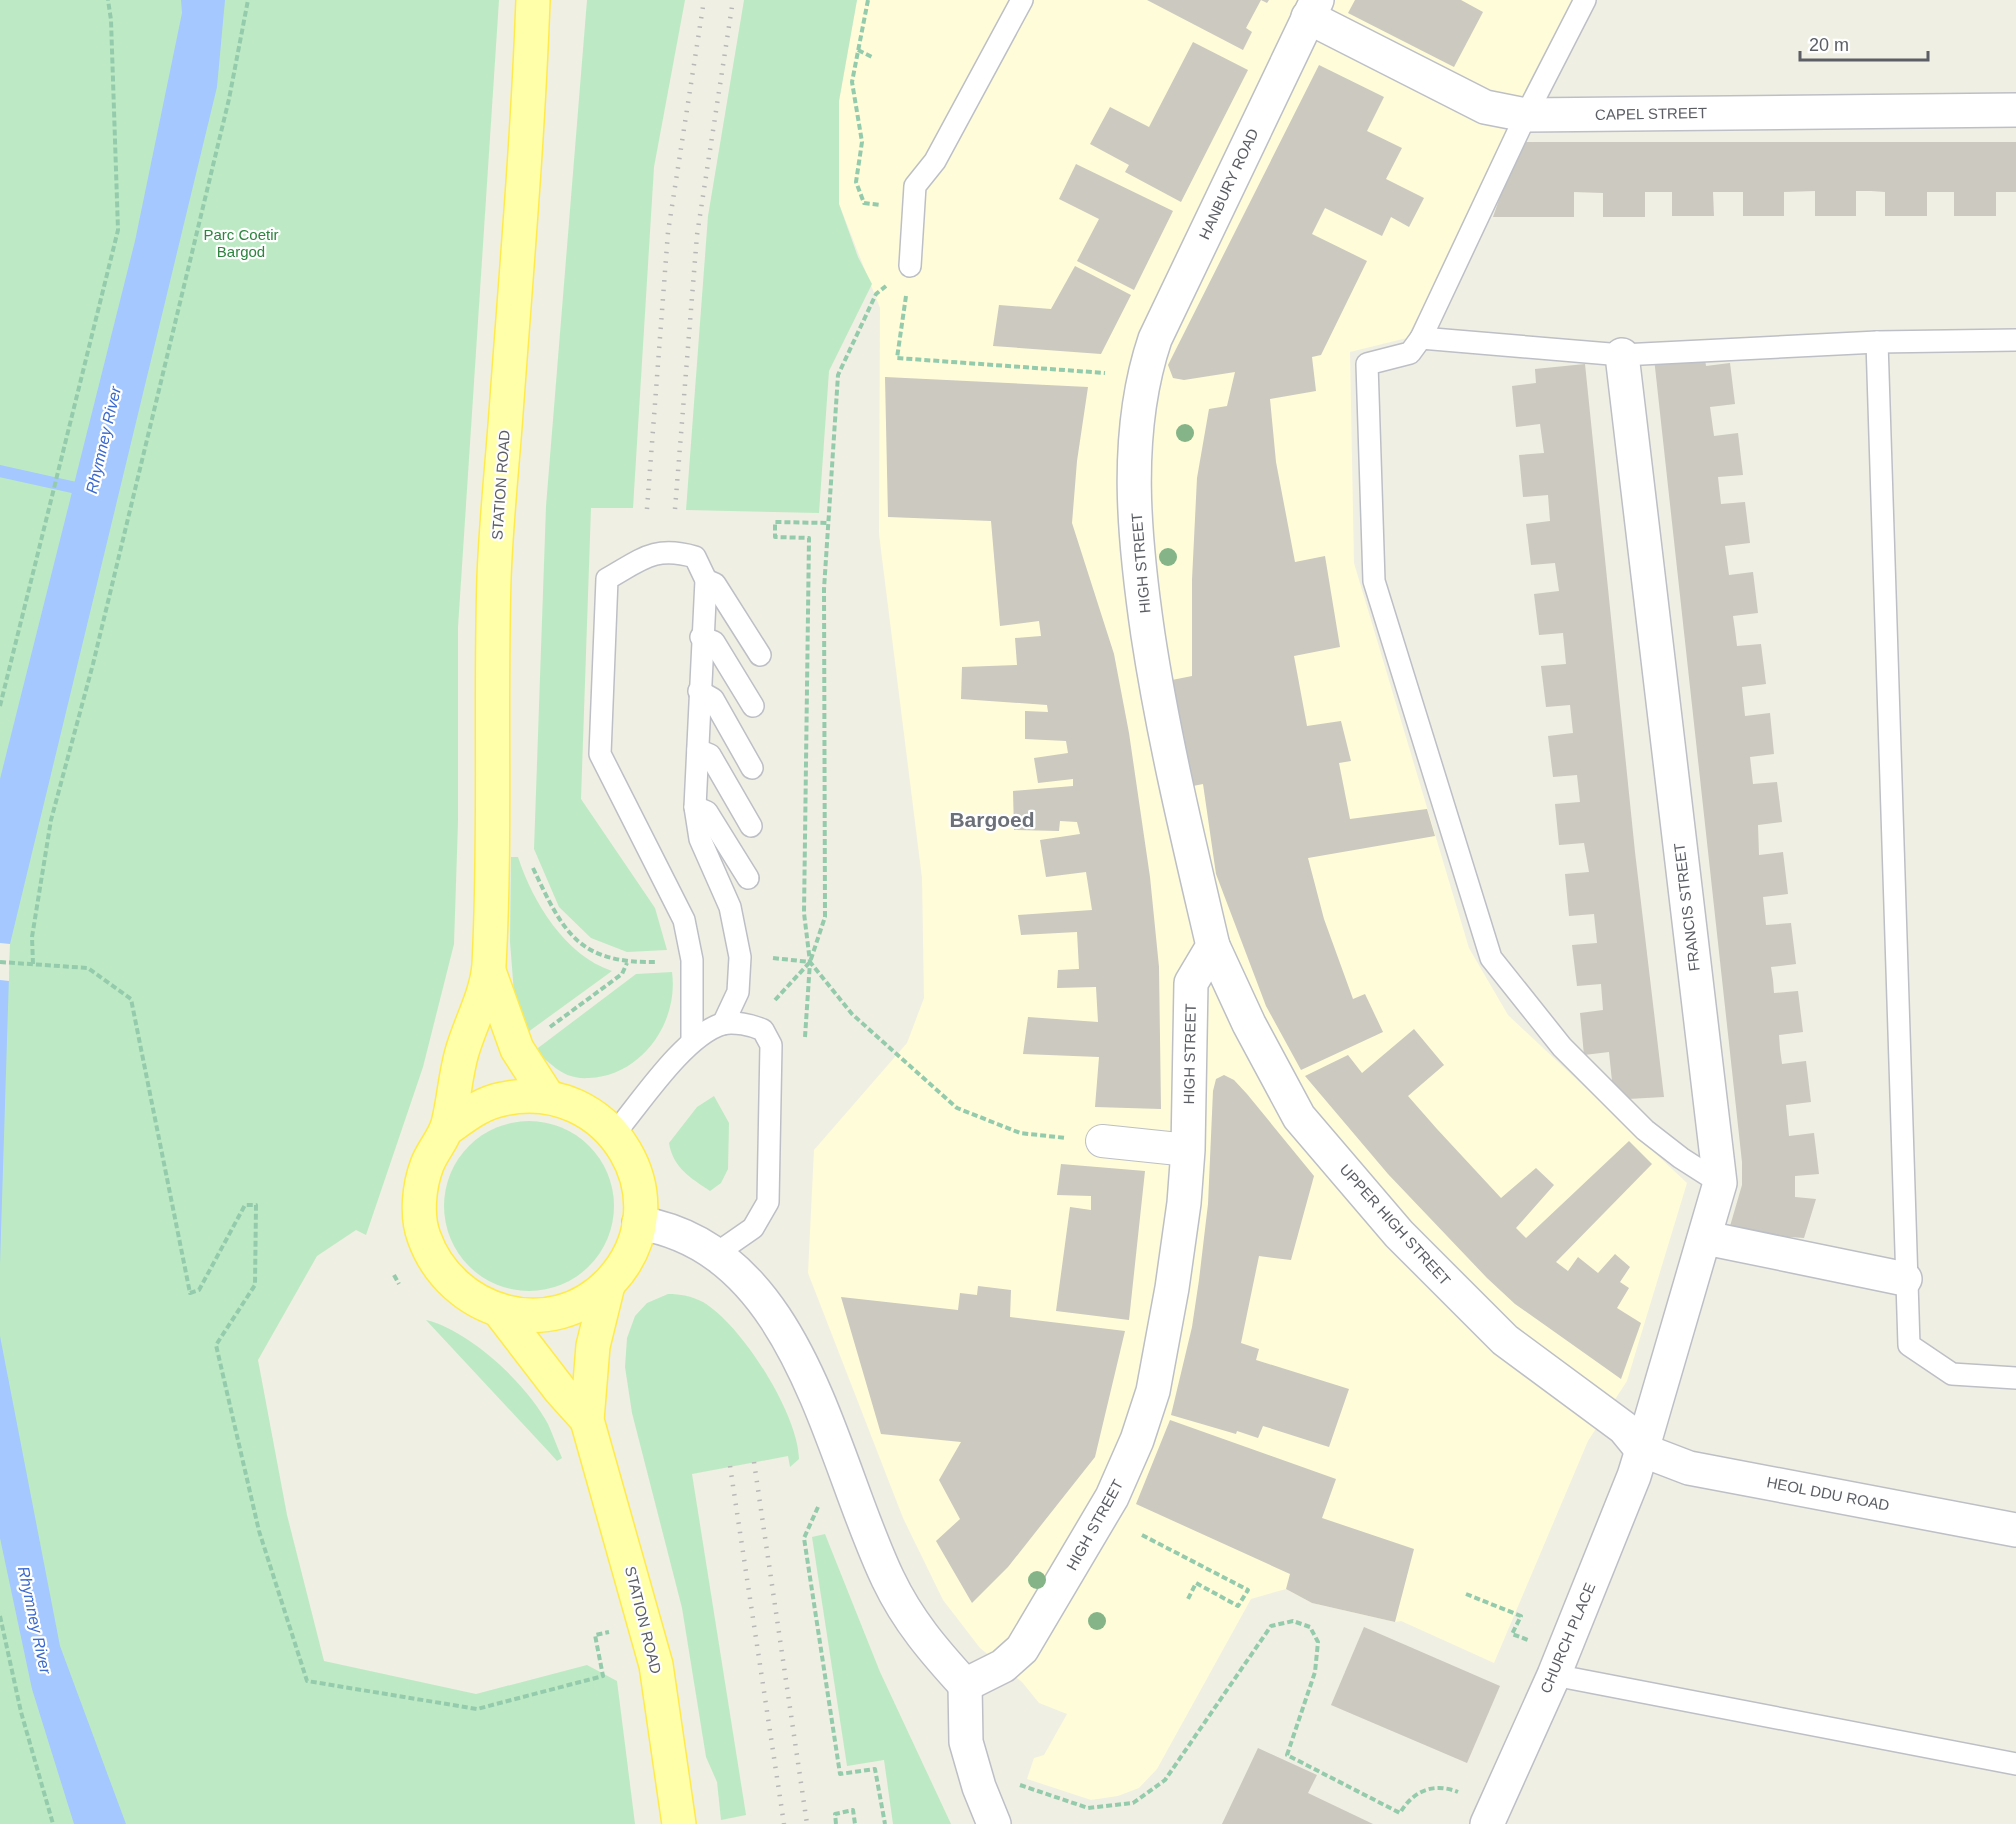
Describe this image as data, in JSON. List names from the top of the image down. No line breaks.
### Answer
{"streets":{"main road":["STATION ROAD"],"street":["CAPEL STREET","HANBURY ROAD","HIGH STREET","FRANCIS STREET","UPPER HIGH STREET","HEOL DDU ROAD","CHURCH PLACE"]},"crossings":[["CAPEL STREET","HANBURY ROAD"],["HANBURY ROAD","HIGH STREET"],["HIGH STREET","UPPER HIGH STREET"],["FRANCIS STREET","UPPER HIGH STREET"],["FRANCIS STREET","HEOL DDU ROAD"],["FRANCIS STREET","CHURCH PLACE"],["UPPER HIGH STREET","HEOL DDU ROAD"],["UPPER HIGH STREET","CHURCH PLACE"],["HEOL DDU ROAD","CHURCH PLACE"]],"districts":["Bargoed"],"water":["Rhymney River"],"parks":["Parc Coetir Bargod"],"scale_bar":"20 m"}
